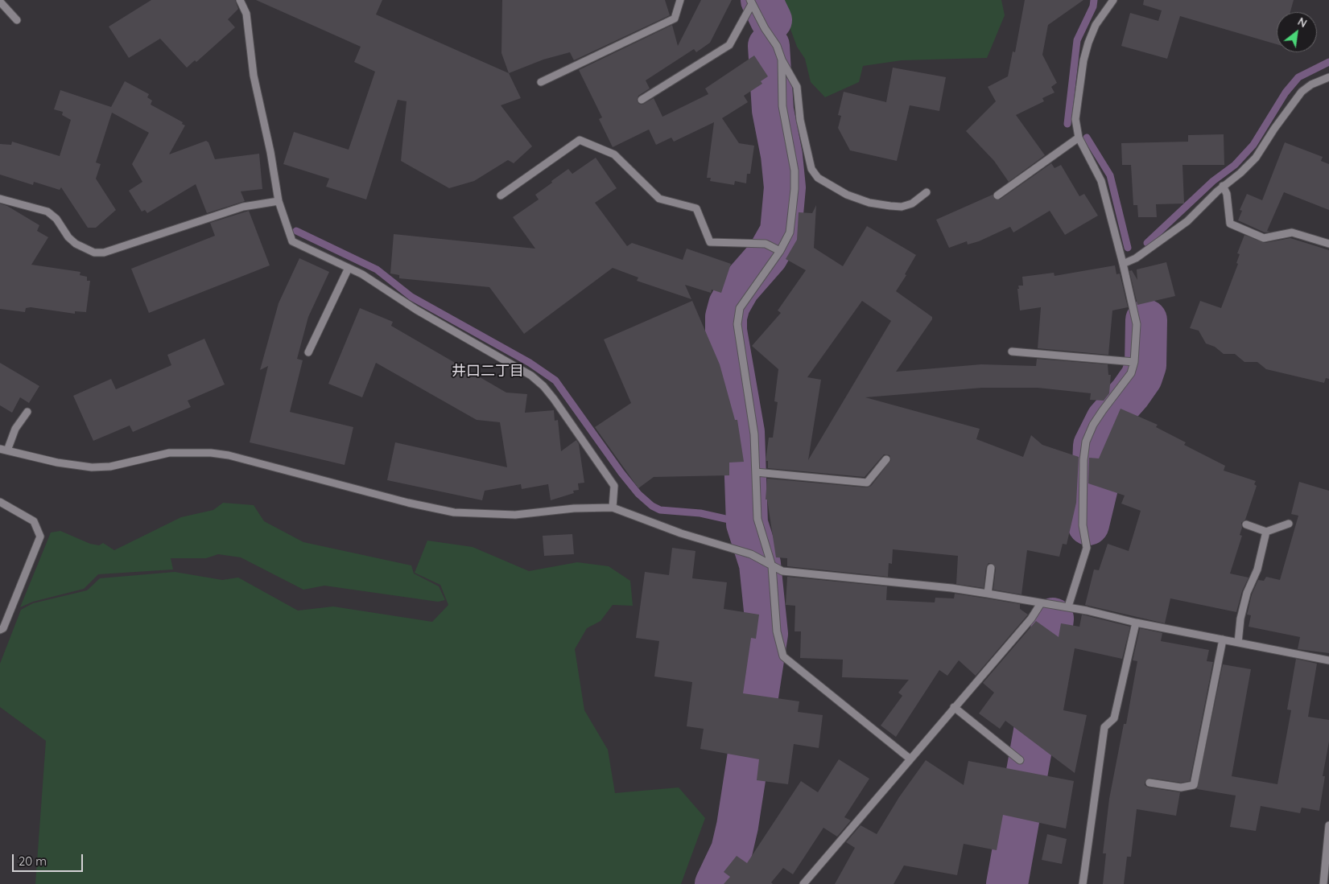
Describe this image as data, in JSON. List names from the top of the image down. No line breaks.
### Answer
{"districts":["井口二丁目"],"scale_bar":"20 m","north":"top right"}
